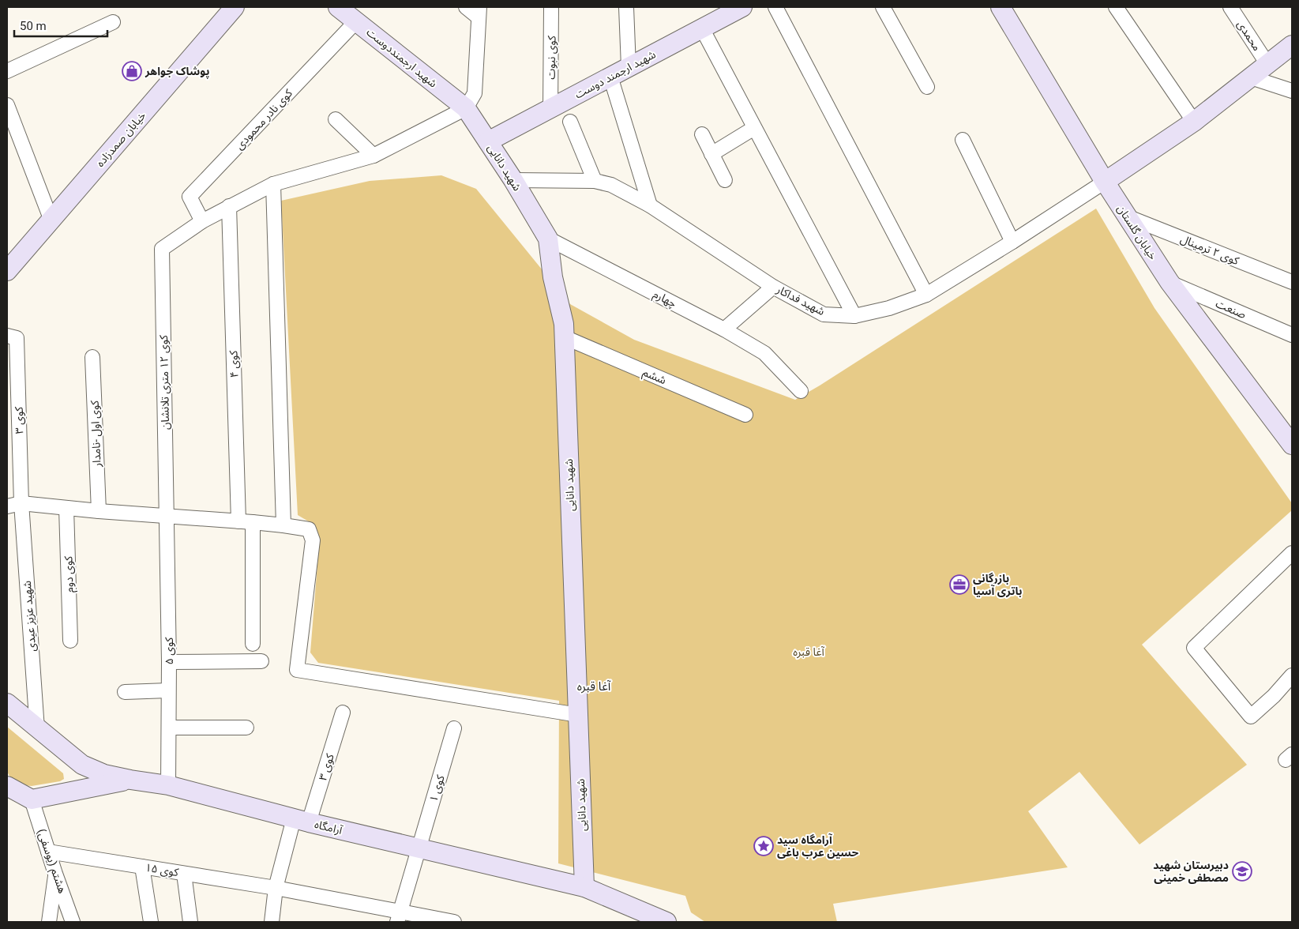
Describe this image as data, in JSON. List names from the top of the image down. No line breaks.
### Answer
{"streets":{"street":["محمدی","شهید ارجمنددوست","کوی نبوت","شهید ارجمند دوست","کوی نادر محمودی","خیابان صمدزاده","شهید دانایی","خیابان گلستان","کوی ۲ ترمینال","چهارم","شهید فداکار","صنعت","کوی ۴","ششم","کوی ۱۲ متری تلانشان","کوی ۳","کوی اول -نامدار","کوی دوم","شهید عزیز عیدی","کوی ۵","کوی ۱","آرامگاه","هشتم (یوسفی)","کوی ۱۵"]},"crossings":[["شهید ارجمنددوست","کوی نادر محمودی"],["شهید ارجمنددوست","شهید دانایی"],["کوی نبوت","شهید ارجمند دوست"],["شهید ارجمند دوست","شهید دانایی"],["کوی نادر محمودی","کوی ۱۲ متری تلانشان"],["شهید دانایی","چهارم"],["شهید دانایی","شهید فداکار"],["شهید دانایی","ششم"],["شهید دانایی","آرامگاه"],["خیابان گلستان","کوی ۲ ترمینال"],["خیابان گلستان","شهید فداکار"],["خیابان گلستان","صنعت"],["کوی ۱۲ متری تلانشان","کوی ۵"],["کوی ۳","شهید عزیز عیدی"],["کوی ۳","آرامگاه"],["کوی ۳","کوی ۱۵"],["شهید عزیز عیدی","آرامگاه"],["کوی ۵","آرامگاه"],["کوی ۱","آرامگاه"],["کوی ۱","کوی ۱۵"],["هشتم (یوسفی)","کوی ۱۵"]],"districts":["آغا قبره"],"parks":["آغا قبره"],"places":{"shop":["پوشاک جواهر"],"office":["بازرگانی باتری آسیا"],"place":["آرامگاه سید حسین عرب باغی"],"school or university":["دبیرستان شهید مصطفی خمینی"]},"scale_bar":"50 m"}
